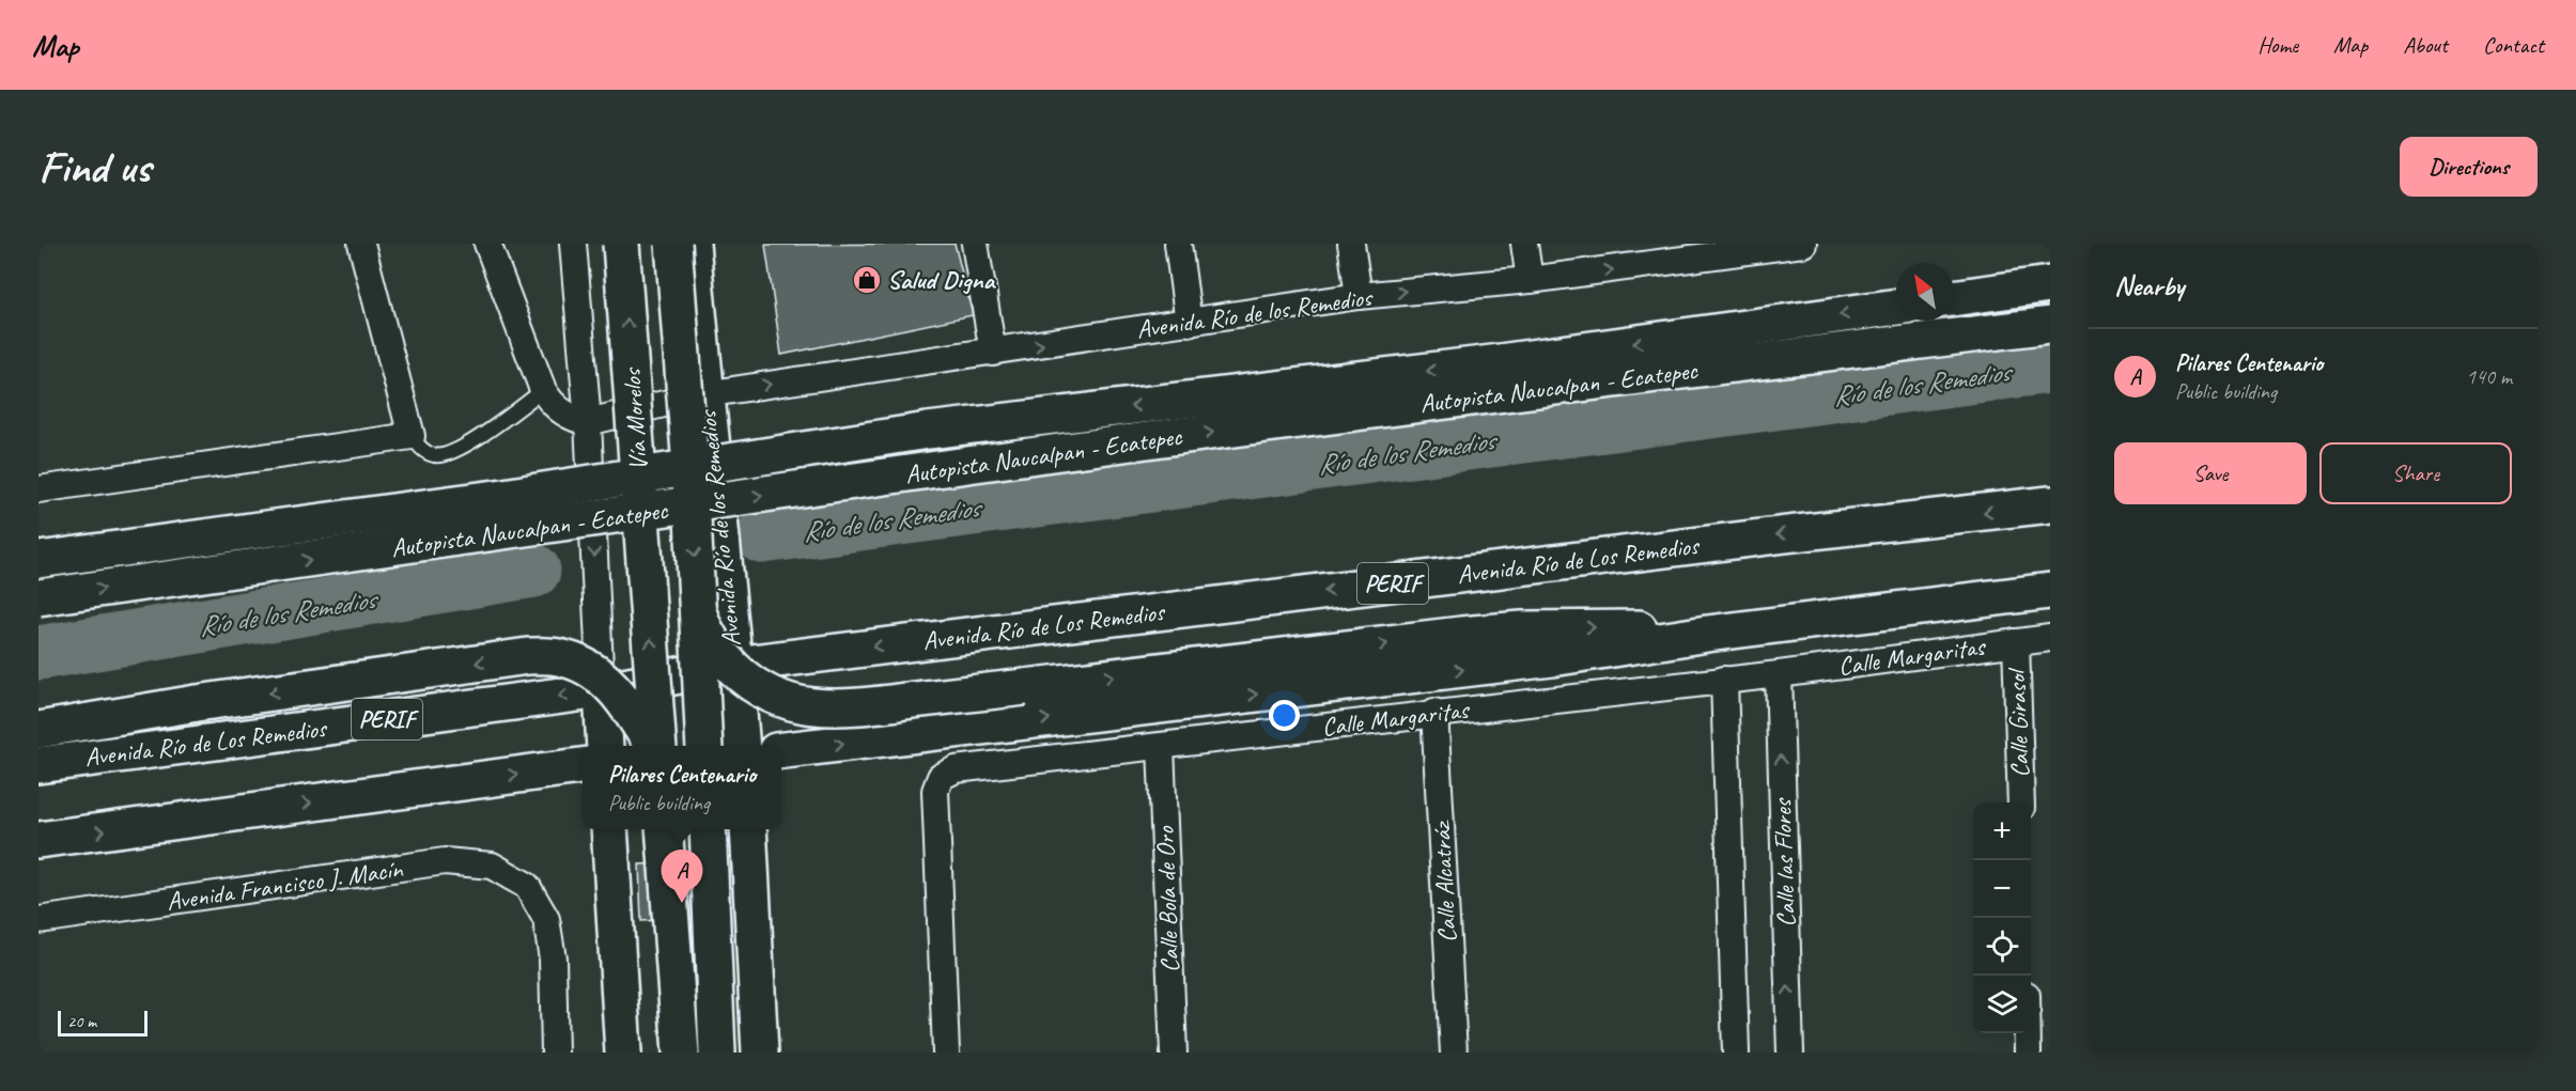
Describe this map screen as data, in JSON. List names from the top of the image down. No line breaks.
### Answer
{"streets":{"main road":["Avenida Río de los Remedios","Autopista Naucalpan - Ecatepec","Vía Morelos","Avenida Río de Los Remedios","PERIF"],"street":["Calle Margaritas","Calle Girasol","Calle las Flores","Calle Alcatráz","Avenida Francisco J. Macín","Calle Bola de Oro"]},"crossings":[["Avenida Río de los Remedios","Avenida Río de Los Remedios"],["Vía Morelos","Avenida Río de Los Remedios"],["Calle Margaritas","Calle Girasol"],["Calle Margaritas","Calle las Flores"],["Calle Margaritas","Calle Alcatráz"],["Calle Margaritas","Calle Bola de Oro"]],"one_way":["Avenida Río de los Remedios"],"water":["Río de los Remedios"],"places":{"shop":["Salud Digna"]},"scale_bar":"20 m","north":"top left","page":{"header":"Map","nav":["Home","Map","About","Contact"],"buttons":["Directions",["Save","Share"]],"title":"Find us","heading":"Nearby","list":[{"mark":"A","name":"Pilares Centenario","note":"Public building","value":"140 m"}],"popup":["Pilares Centenario","Public building"],"map_buttons":["+","−"],"pins":"A","scale":"20 m"}}
